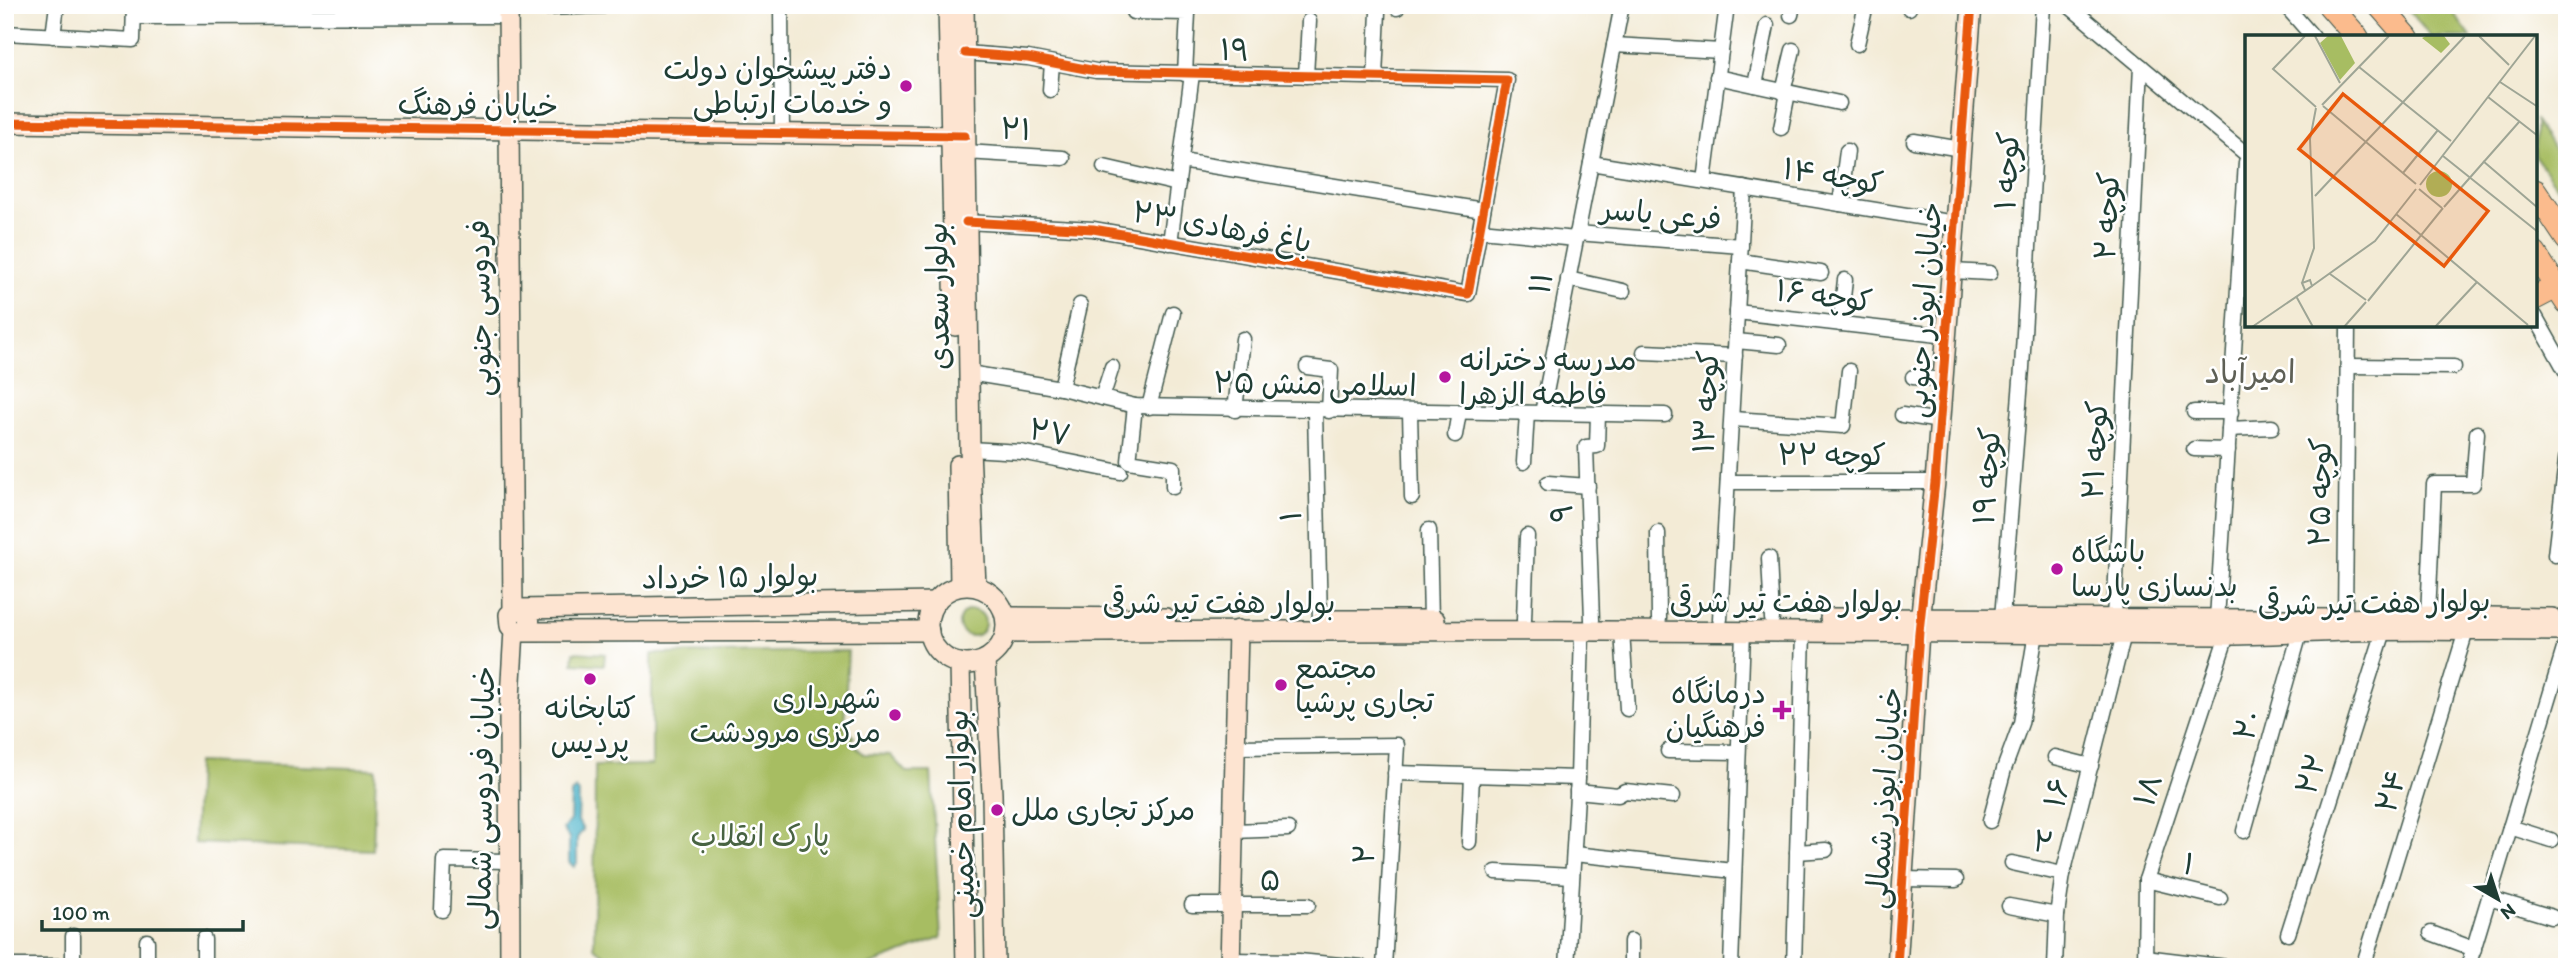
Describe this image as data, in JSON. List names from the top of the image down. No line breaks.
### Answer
{"streets":{"main road":["خیابان فرهنگ","بولوار سعدی","فردوسی جنوبی","خیابان ابوذر جنوبی","بولوار ۱۵ خرداد","بولوار هفت تیر شرقی","خیابان فردوسی شمالی","خیابان ابوذر شمالی","بولوار امام خمینی"],"street":["۱۹","۲۱","کوچه ۱","کوچه ۱۴","فرعی یاسر","کوچه ۲","باغ فرهادی ۲۳","۱۱","کوچه ۱۶","اسلامی منش ۲۵","کوچه ۱۳","۲۷","کوچه ۲۱","کوچه ۲۲","کوچه ۱۹","کوچه ۲۵","۹","۱","۲۰","۲۲","۱۸","۲۴","۱۶","۲","۵"]},"crossings":[["۱۹","بولوار سعدی"],["خیابان فرهنگ","۲۱"],["خیابان فرهنگ","بولوار سعدی"],["خیابان فرهنگ","فردوسی جنوبی"],["۲۱","بولوار سعدی"],["کوچه ۱","کوچه ۱۹"],["کوچه ۱۴","۱۱"],["کوچه ۱۴","خیابان ابوذر جنوبی"],["کوچه ۱۴","کوچه ۱۳"],["فرعی یاسر","باغ فرهادی ۲۳"],["فرعی یاسر","۱۱"],["فرعی یاسر","کوچه ۱۳"],["کوچه ۲","کوچه ۲۱"],["باغ فرهادی ۲۳","بولوار سعدی"],["۱۱","اسلامی منش ۲۵"],["بولوار سعدی","اسلامی منش ۲۵"],["بولوار سعدی","۲۷"],["بولوار سعدی","بولوار ۱۵ خرداد"],["بولوار سعدی","بولوار هفت تیر شرقی"],["بولوار سعدی","بولوار امام خمینی"],["کوچه ۱۶","خیابان ابوذر جنوبی"],["کوچه ۱۶","کوچه ۱۳"],["فردوسی جنوبی","بولوار ۱۵ خرداد"],["فردوسی جنوبی","خیابان فردوسی شمالی"],["خیابان ابوذر جنوبی","کوچه ۲۲"],["خیابان ابوذر جنوبی","بولوار هفت تیر شرقی"],["خیابان ابوذر جنوبی","خیابان ابوذر شمالی"],["اسلامی منش ۲۵","۹"],["اسلامی منش ۲۵","۱"],["کوچه ۱۳","کوچه ۲۲"],["کوچه ۱۳","بولوار هفت تیر شرقی"],["کوچه ۲۱","بولوار هفت تیر شرقی"],["کوچه ۲۱","۱۶"],["کوچه ۱۹","بولوار هفت تیر شرقی"],["کوچه ۲۵","بولوار هفت تیر شرقی"],["۹","بولوار هفت تیر شرقی"],["۱","بولوار هفت تیر شرقی"],["۱","۱۸"],["بولوار ۱۵ خرداد","بولوار هفت تیر شرقی"],["بولوار ۱۵ خرداد","خیابان فردوسی شمالی"],["بولوار ۱۵ خرداد","بولوار امام خمینی"],["بولوار هفت تیر شرقی","۲۰"],["بولوار هفت تیر شرقی","۲۲"],["بولوار هفت تیر شرقی","۱۸"],["بولوار هفت تیر شرقی","۲۴"],["بولوار هفت تیر شرقی","۱۶"],["بولوار هفت تیر شرقی","خیابان ابوذر شمالی"],["بولوار هفت تیر شرقی","بولوار امام خمینی"],["۱۶","۲"]],"districts":["امیرآباد"],"parks":["پارک انقلاب"],"places":{"other":["دفتر پیشخوان دولت و خدمات ارتباطی","مدرسه دخترانه فاطمه الزهرا","باشگاه بدنسازی پارسا","کتابخانه پردیس","مجتمع تجاری پرشیا","شهرداری مرکزی مرودشت","مرکز تجاری ملل"],"health":["درمانگاه فرهنگیان"]},"scale_bar":"100 m","north":"bottom right"}
